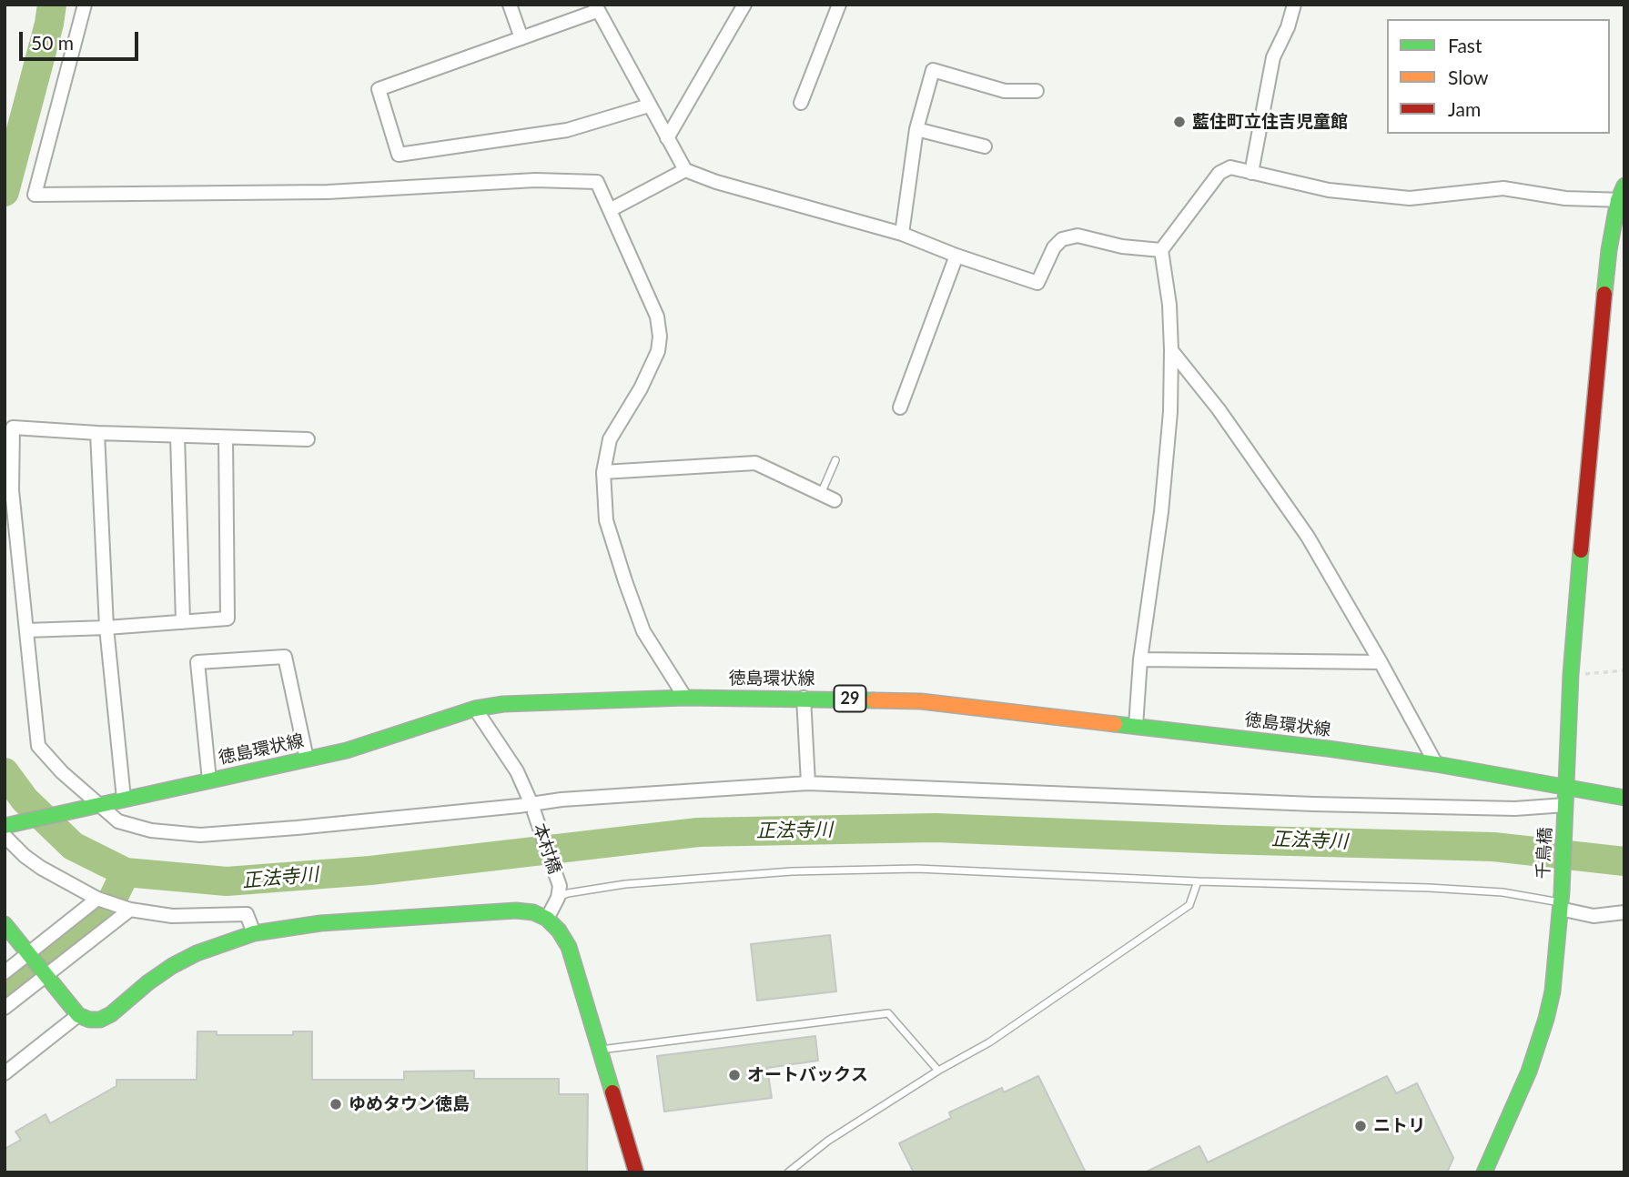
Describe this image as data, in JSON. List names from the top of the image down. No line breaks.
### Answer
{"streets":{"street":["徳島環状線","29","本村橋","千鳥橋"]},"crossings":[["徳島環状線","本村橋"],["徳島環状線","千鳥橋"]],"water":["正法寺川"],"places":["藍住町立住吉児童館","オートバックス","ゆめタウン徳島","ニトリ"],"legend":["Fast","Slow","Jam"],"scale_bar":"50 m"}
